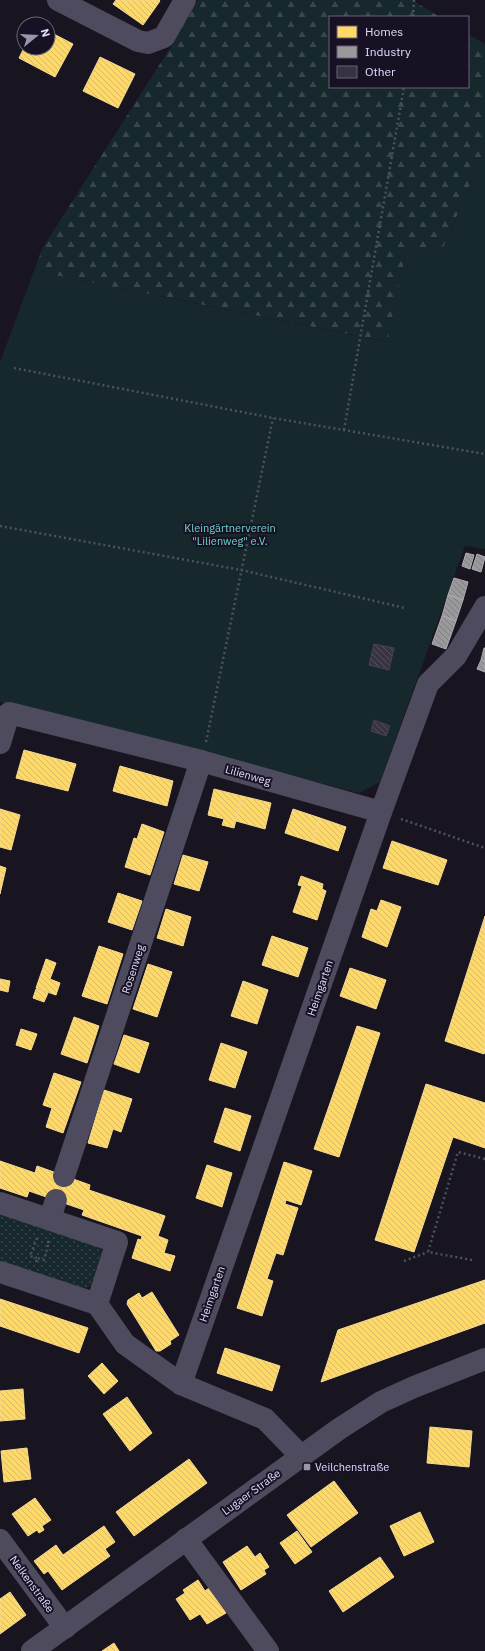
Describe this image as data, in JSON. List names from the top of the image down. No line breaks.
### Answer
{"streets":{"street":["Lilienweg","Rosenweg","Heimgarten","Lugaer Straße","Nelkenstraße"]},"crossings":[["Lilienweg","Rosenweg"],["Lilienweg","Heimgarten"],["Lugaer Straße","Nelkenstraße"]],"parks":["Kleingärtnerverein \"Lilienweg\" e.V."],"places":{"transit":["Veilchenstraße"]},"legend":["Homes","Industry","Other"],"north":"right"}
